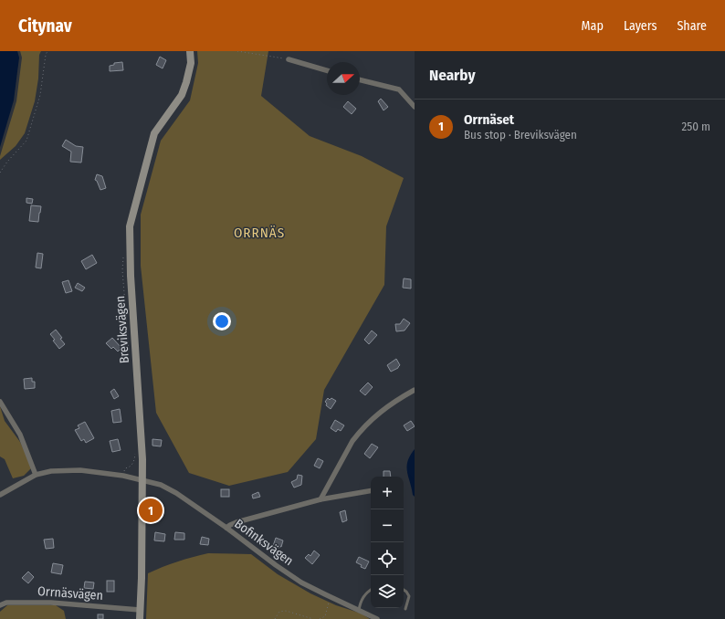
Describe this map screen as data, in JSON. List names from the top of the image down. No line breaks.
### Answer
{"streets":{"main road":["Breviksvägen"],"street":["Bofinksvägen","Orrnäsvägen"]},"crossings":[["Breviksvägen","Bofinksvägen"],["Breviksvägen","Orrnäsvägen"]],"districts":["ORRNÄS"],"north":"right","page":{"header":"Citynav","nav":["Map","Layers","Share"],"heading":"Nearby","list":[{"mark":"1","name":"Orrnäset","note":"Bus stop · Breviksvägen","value":"250 m"}],"map_buttons":["+","−"],"pins":"1"}}
